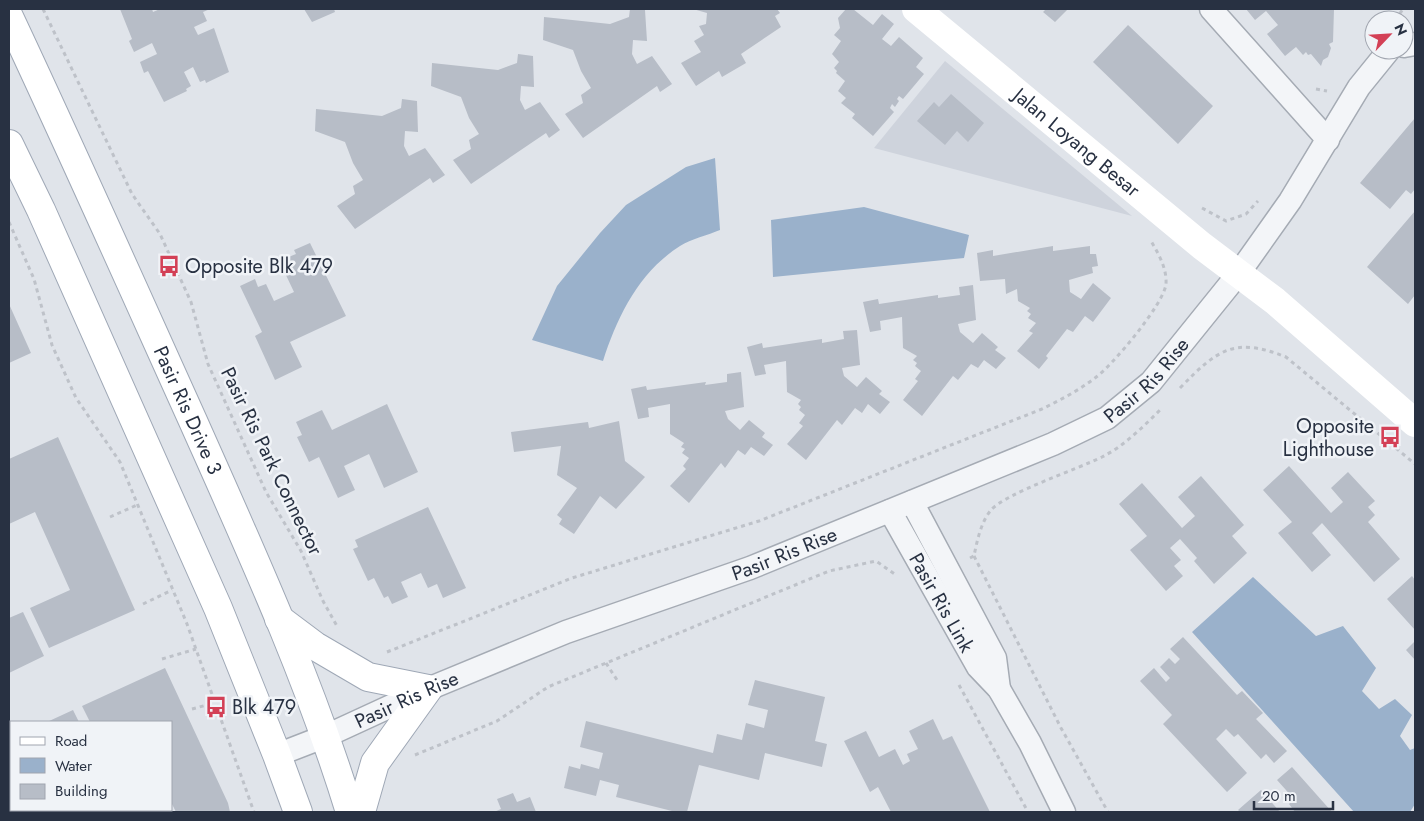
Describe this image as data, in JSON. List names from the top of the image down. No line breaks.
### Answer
{"streets":{"main road":["Jalan Loyang Besar","Pasir Ris Drive 3"],"street":["Pasir Ris Rise","Pasir Ris Link"],"path":["Pasir Ris Park Connector"]},"crossings":[["Jalan Loyang Besar","Pasir Ris Rise"],["Pasir Ris Rise","Pasir Ris Drive 3"],["Pasir Ris Rise","Pasir Ris Link"]],"places":{"bus stop":["Opposite Blk 479","Opposite Lighthouse","Blk 479"]},"legend":["Road","Water","Building"],"scale_bar":"20 m","north":"top right"}
